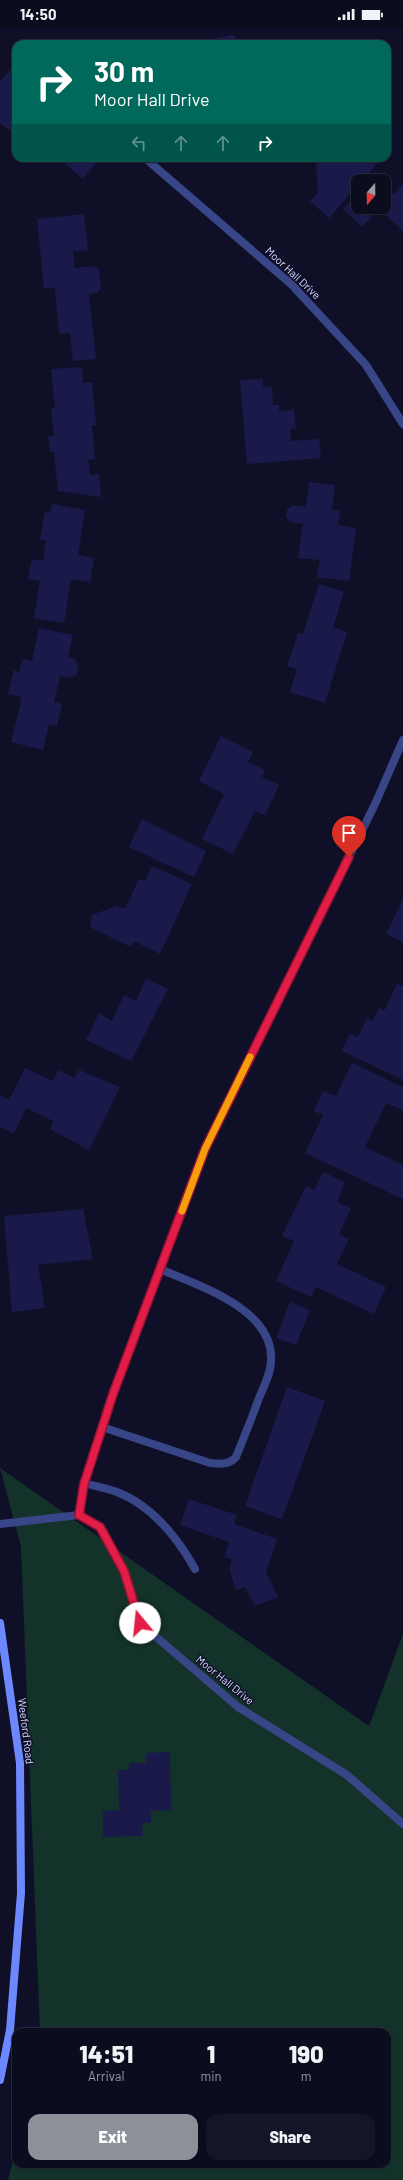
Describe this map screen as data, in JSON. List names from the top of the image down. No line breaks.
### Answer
{"streets":{"street":["Moor Hall Drive","Weeford Road"]},"north":"bottom","page":{"status":"14:50","turn":["30 m","Moor Hall Drive"],"eta":["14:51","Arrival","1","min","190","m"],"buttons":["Exit","Share"]}}
